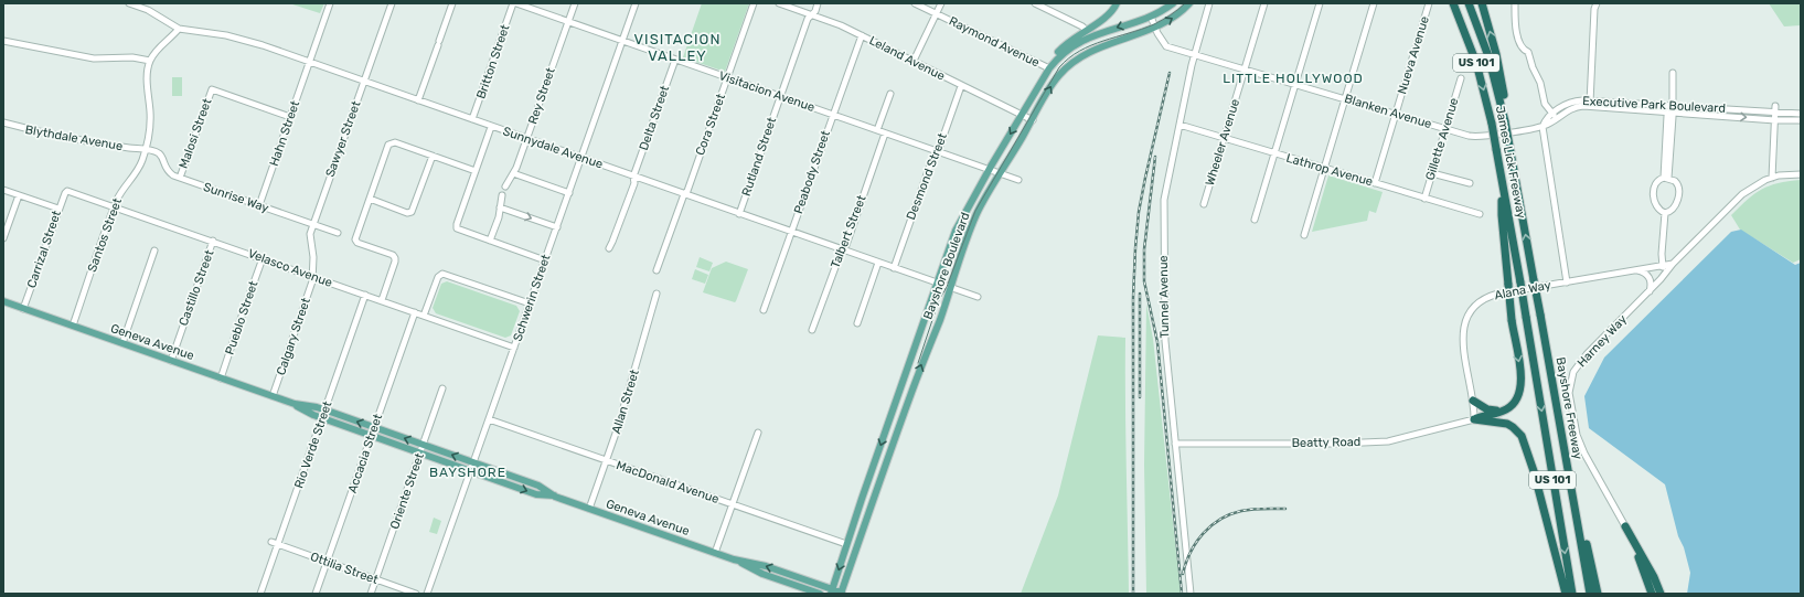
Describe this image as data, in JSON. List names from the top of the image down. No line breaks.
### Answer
{"streets":{"highway":["US 101","James Lick Freeway","Bayshore Freeway"],"main road":["Bayshore Boulevard","Geneva Avenue"],"street":["Raymond Avenue","Nueva Avenue","Leland Avenue","Britton Street","Visitacion Avenue","Rey Street","Executive Park Boulevard","Blanken Avenue","Delta Street","Cora Street","Malosi Street","Hahn Street","Blythdale Avenue","Sawyer Street","Gillette Avenue","Wheeler Avenue","Sunnydale Avenue","Rutland Street","Lathrop Avenue","Peabody Street","Desmond Street","Sunrise Way","Talbert Street","Santos Street","Carrizal Street","Velasco Avenue","Castillo Street","Alana Way","Tunnel Avenue","Schwerin Street","Pueblo Street","Calgary Street","Harney Way","Allan Street","Beatty Road","Rio Verde Street","Accacia Street","MacDonald Avenue","Oriente Street","Ottilia Street"]},"crossings":[["Raymond Avenue","Bayshore Boulevard"],["Nueva Avenue","Blanken Avenue"],["Nueva Avenue","Lathrop Avenue"],["Leland Avenue","Rutland Street"],["Leland Avenue","Peabody Street"],["Leland Avenue","Desmond Street"],["Leland Avenue","Bayshore Boulevard"],["Britton Street","Visitacion Avenue"],["Britton Street","Sunnydale Avenue"],["Visitacion Avenue","Rey Street"],["Visitacion Avenue","Delta Street"],["Visitacion Avenue","Cora Street"],["Visitacion Avenue","Rutland Street"],["Visitacion Avenue","Peabody Street"],["Visitacion Avenue","Desmond Street"],["Visitacion Avenue","Talbert Street"],["Visitacion Avenue","Bayshore Boulevard"],["Visitacion Avenue","Schwerin Street"],["Rey Street","Sunnydale Avenue"],["Executive Park Boulevard","Blanken Avenue"],["Blanken Avenue","Gillette Avenue"],["Blanken Avenue","Wheeler Avenue"],["Blanken Avenue","Bayshore Boulevard"],["Blanken Avenue","Tunnel Avenue"],["Delta Street","Sunnydale Avenue"],["Cora Street","Sunnydale Avenue"],["Malosi Street","Hahn Street"],["Malosi Street","Sunrise Way"],["Hahn Street","Sunnydale Avenue"],["Hahn Street","Sunrise Way"],["Blythdale Avenue","Sunrise Way"],["Blythdale Avenue","Santos Street"],["Sawyer Street","Sunnydale Avenue"],["Sawyer Street","Sunrise Way"],["Sawyer Street","Velasco Avenue"],["Sawyer Street","Calgary Street"],["Gillette Avenue","Lathrop Avenue"],["Wheeler Avenue","Lathrop Avenue"],["Sunnydale Avenue","Rutland Street"],["Sunnydale Avenue","Peabody Street"],["Sunnydale Avenue","Desmond Street"],["Sunnydale Avenue","Talbert Street"],["Sunnydale Avenue","Bayshore Boulevard"],["Sunnydale Avenue","Schwerin Street"],["James Lick Freeway","Bayshore Freeway"],["Lathrop Avenue","Tunnel Avenue"],["Sunrise Way","Santos Street"],["Santos Street","Velasco Avenue"],["Santos Street","Geneva Avenue"],["Carrizal Street","Velasco Avenue"],["Carrizal Street","Geneva Avenue"],["Bayshore Boulevard","Geneva Avenue"],["Bayshore Boulevard","MacDonald Avenue"],["Velasco Avenue","Castillo Street"],["Velasco Avenue","Schwerin Street"],["Velasco Avenue","Pueblo Street"],["Velasco Avenue","Calgary Street"],["Velasco Avenue","Rio Verde Street"],["Velasco Avenue","Accacia Street"],["Castillo Street","Geneva Avenue"],["Alana Way","Beatty Road"],["Tunnel Avenue","Beatty Road"],["Schwerin Street","Geneva Avenue"],["Schwerin Street","MacDonald Avenue"],["Pueblo Street","Geneva Avenue"],["Calgary Street","Geneva Avenue"],["Geneva Avenue","Allan Street"],["Geneva Avenue","Rio Verde Street"],["Geneva Avenue","Accacia Street"],["Geneva Avenue","Oriente Street"],["Allan Street","MacDonald Avenue"],["Rio Verde Street","Ottilia Street"],["Accacia Street","Ottilia Street"],["Oriente Street","Ottilia Street"]],"districts":["VISITACION VALLEY","LITTLE HOLLYWOOD","BAYSHORE"]}
